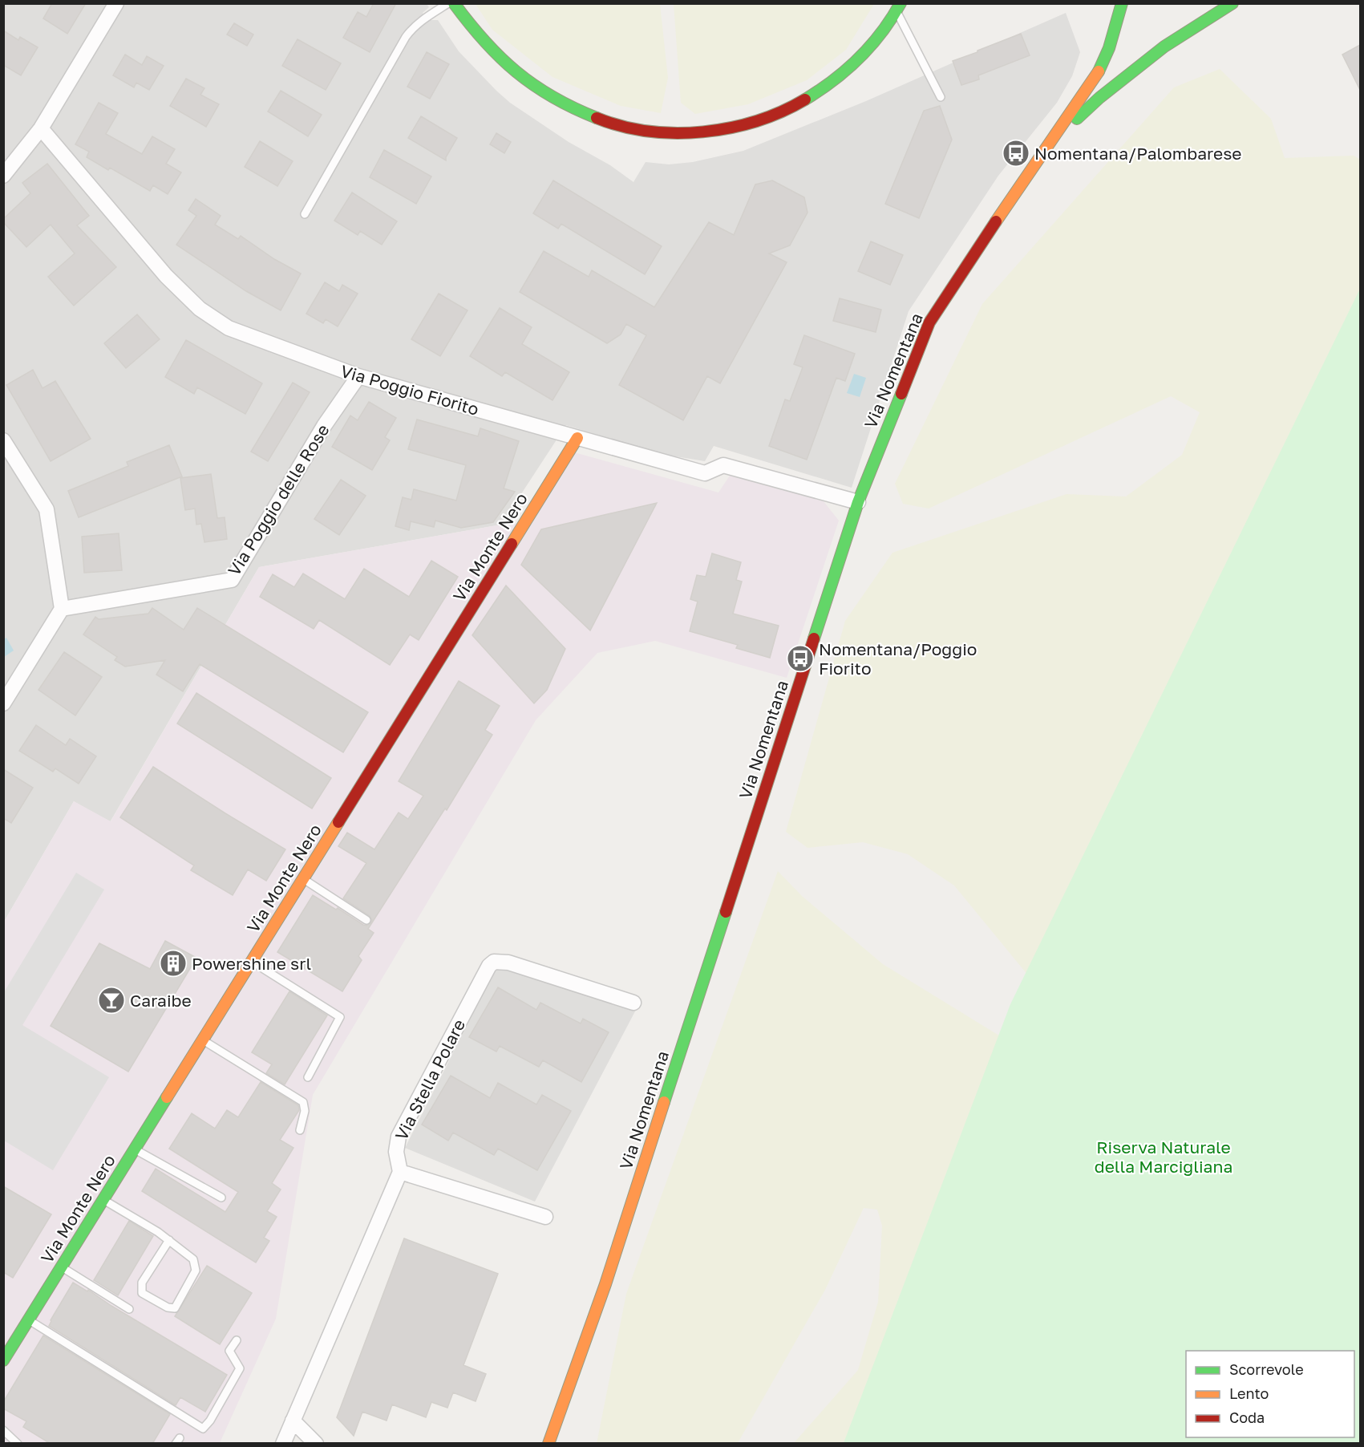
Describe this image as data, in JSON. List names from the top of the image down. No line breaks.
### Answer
{"streets":{"street":["Via Nomentana","Via Poggio Fiorito","Via Poggio delle Rose","Via Monte Nero","Via Stella Polare"]},"crossings":[["Via Nomentana","Via Poggio Fiorito"],["Via Poggio Fiorito","Via Poggio delle Rose"],["Via Poggio Fiorito","Via Monte Nero"]],"parks":["Riserva Naturale della Marcigliana"],"places":{"bus stop":["Nomentana/Palombarese","Nomentana/Poggio Fiorito"],"building":["Powershine srl"],"bar":["Caraibe"]},"legend":["Scorrevole","Lento","Coda"]}
